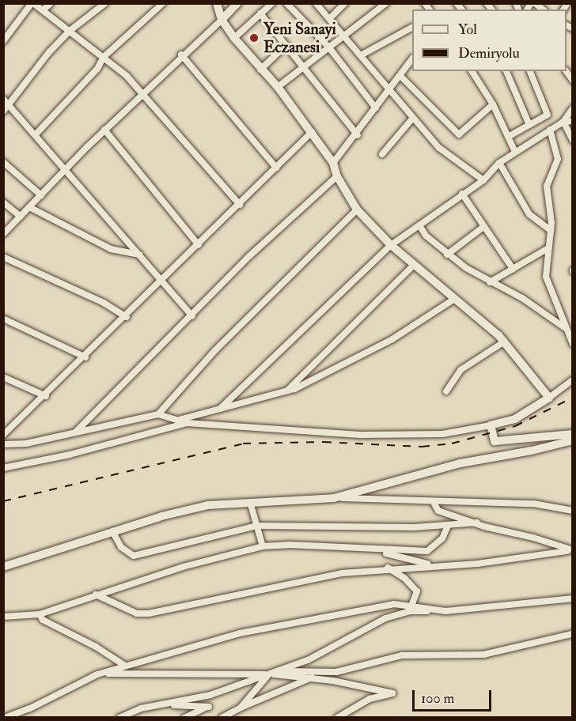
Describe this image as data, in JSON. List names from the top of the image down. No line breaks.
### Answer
{"places":["Yeni Sanayi Eczanesi"],"legend":["Yol","Demiryolu"],"scale_bar":"100 m"}
